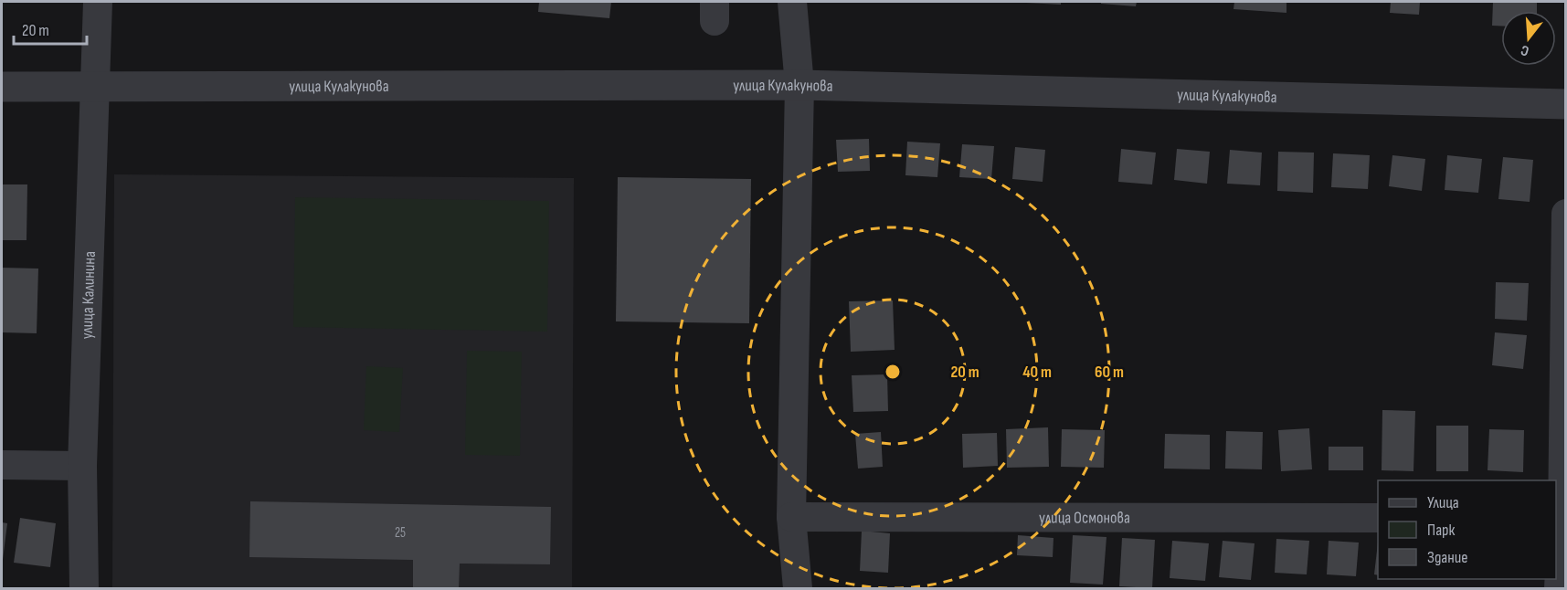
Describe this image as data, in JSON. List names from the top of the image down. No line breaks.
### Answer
{"streets":{"street":["улица Кулакунова","улица Калинина","улица Осмонова"]},"crossings":[["улица Кулакунова","улица Калинина"]],"house_numbers":["25"],"legend":["Улица","Парк","Здание"],"scale_bar":"20 m","north":"bottom","rings":["20 m","40 m","60 m"]}
